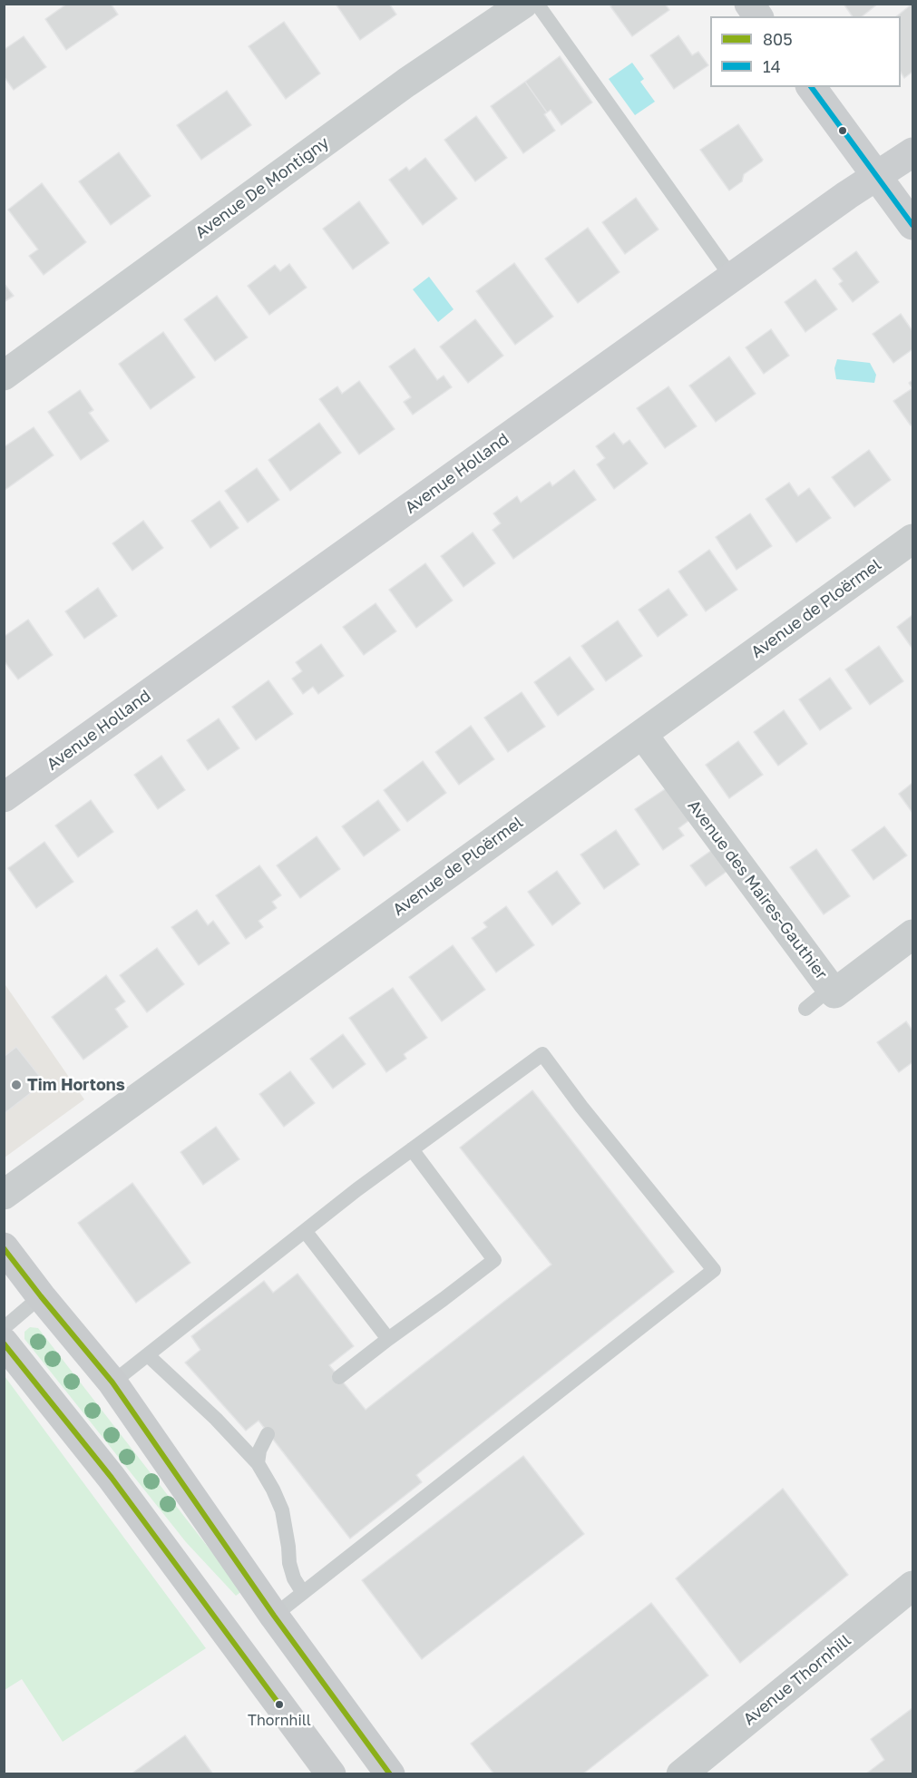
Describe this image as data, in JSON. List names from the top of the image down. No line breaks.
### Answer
{"streets":{"main road":["Avenue Holland"],"street":["Avenue De Montigny","Avenue de Ploërmel","Avenue des Maires-Gauthier","Avenue Thornhill"]},"crossings":[["Avenue de Ploërmel","Avenue des Maires-Gauthier"]],"places":["Tim Hortons","Thornhill"],"lines":["transit line 14","transit line 805"],"legend":["805","14"]}
